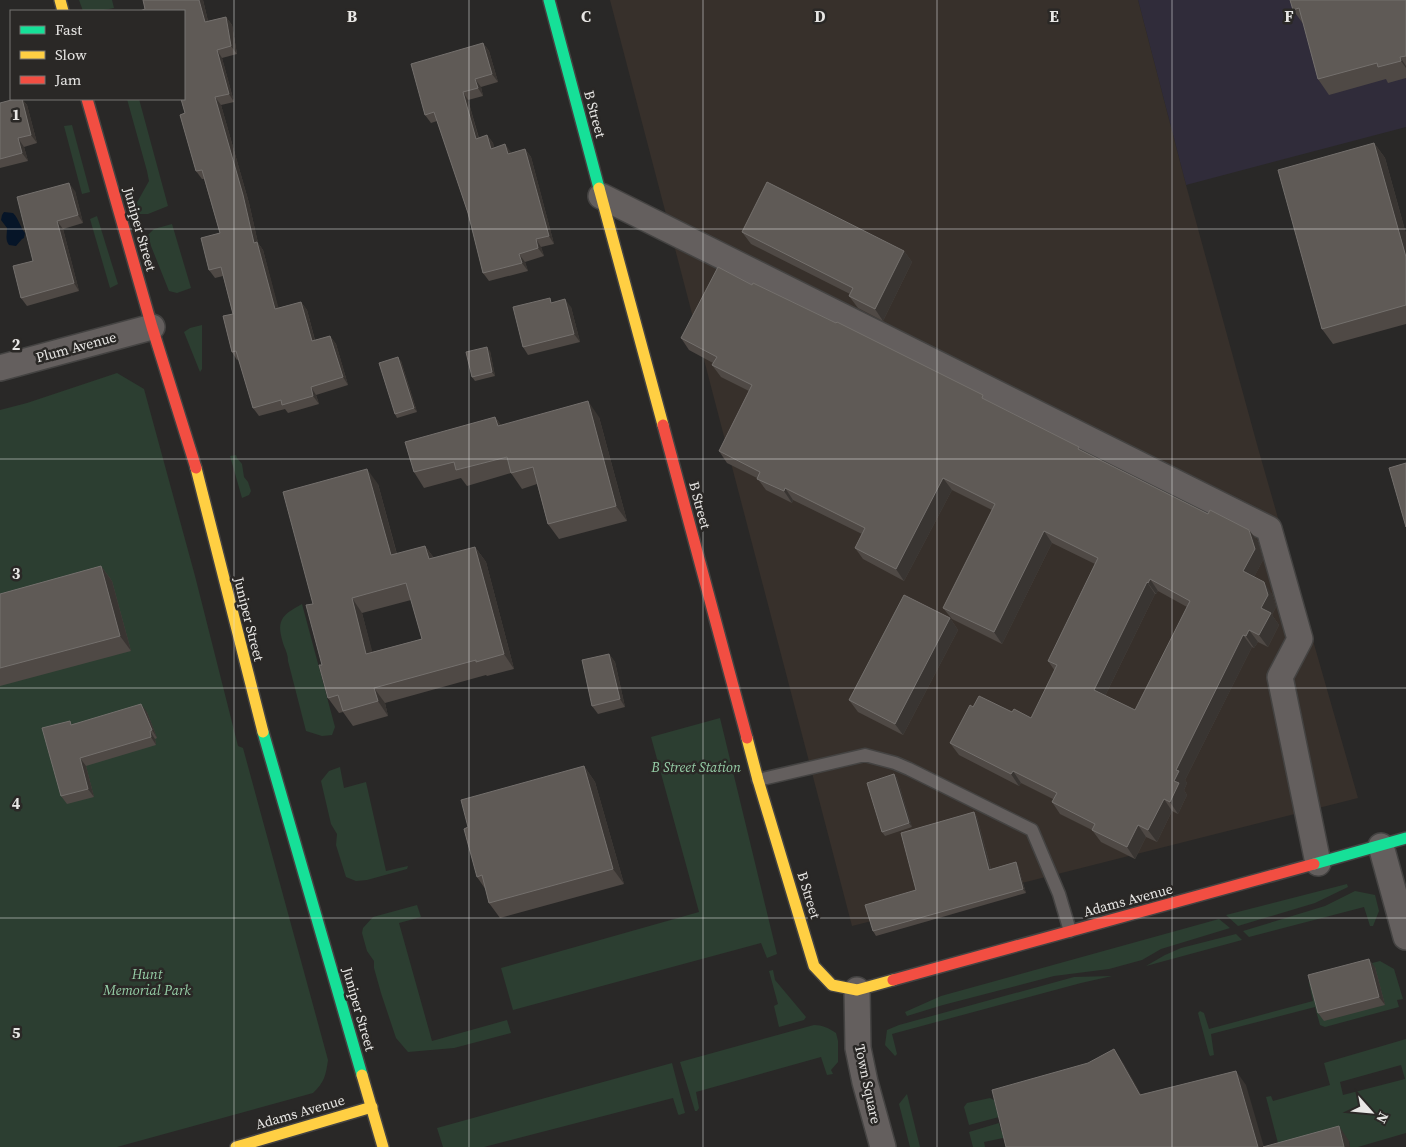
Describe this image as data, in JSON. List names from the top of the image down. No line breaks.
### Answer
{"streets":{"street":["B Street","Juniper Street","Plum Avenue","Adams Avenue","Town Square"]},"crossings":[["B Street","Adams Avenue"],["B Street","Town Square"],["Juniper Street","Plum Avenue"],["Juniper Street","Adams Avenue"],["Adams Avenue","Town Square"]],"parks":["B Street Station","Hunt Memorial Park"],"legend":["Fast","Slow","Jam"],"north":"bottom right","grid":{"columns":["B","C","D","E","F"],"rows":["1","2","3","4","5"]}}
